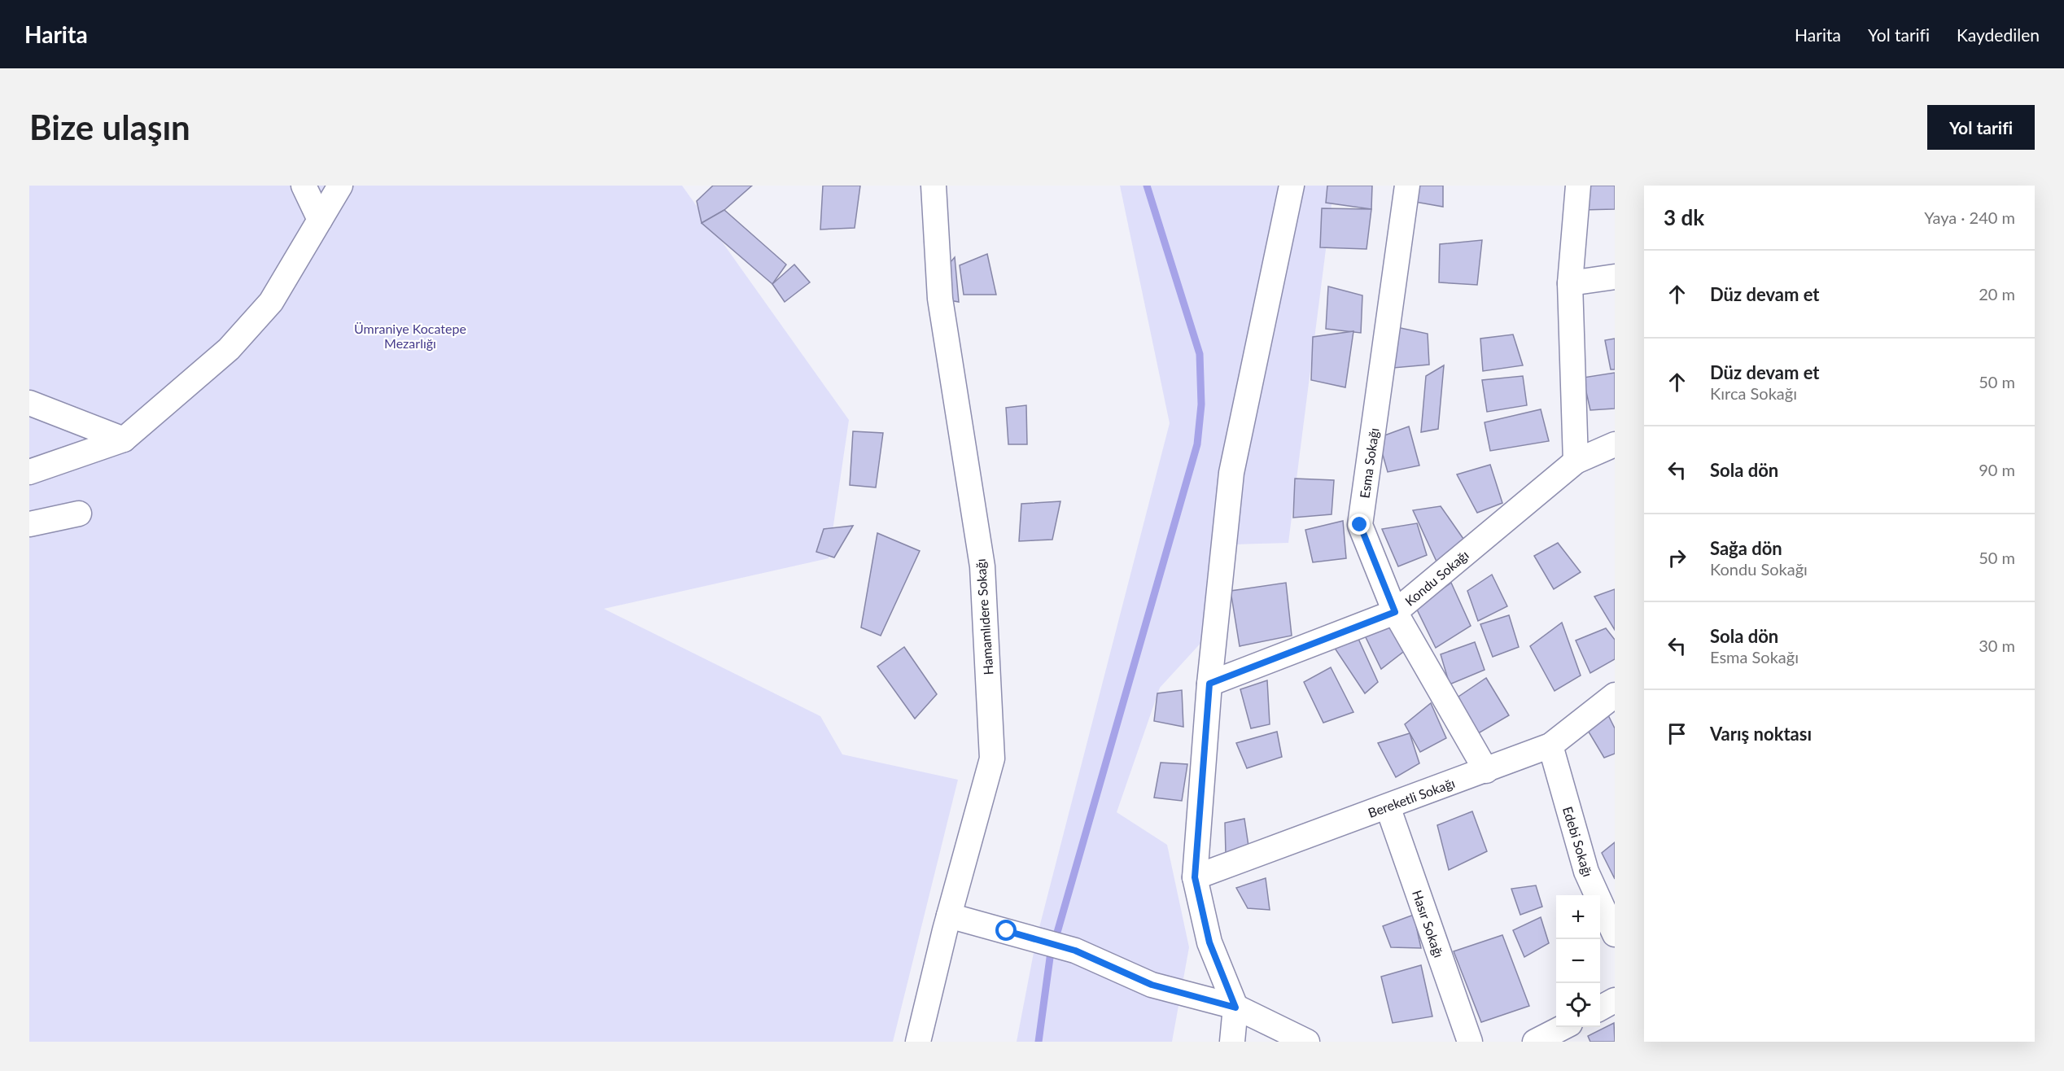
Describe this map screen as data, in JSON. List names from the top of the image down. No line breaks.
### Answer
{"streets":{"street":["Esma Sokağı","Kondu Sokağı","Hamamlıdere Sokağı","Bereketli Sokağı","Edebi Sokağı","Hasır Sokağı"]},"crossings":[["Esma Sokağı","Kondu Sokağı"],["Esma Sokağı","Bereketli Sokağı"],["Bereketli Sokağı","Edebi Sokağı"],["Bereketli Sokağı","Hasır Sokağı"]],"parks":["Ümraniye Kocatepe Mezarlığı"],"page":{"header":"Harita","nav":["Harita","Yol tarifi","Kaydedilen"],"buttons":"Yol tarifi","title":"Bize ulaşın","heading":["3 dk","Yaya · 240 m"],"list":[["Düz devam et","20 m"],["Düz devam et","Kırca Sokağı","50 m"],["Sola dön","90 m"],["Sağa dön","Kondu Sokağı","50 m"],["Sola dön","Esma Sokağı","30 m"],"Varış noktası"],"map_buttons":["+","−"]}}
